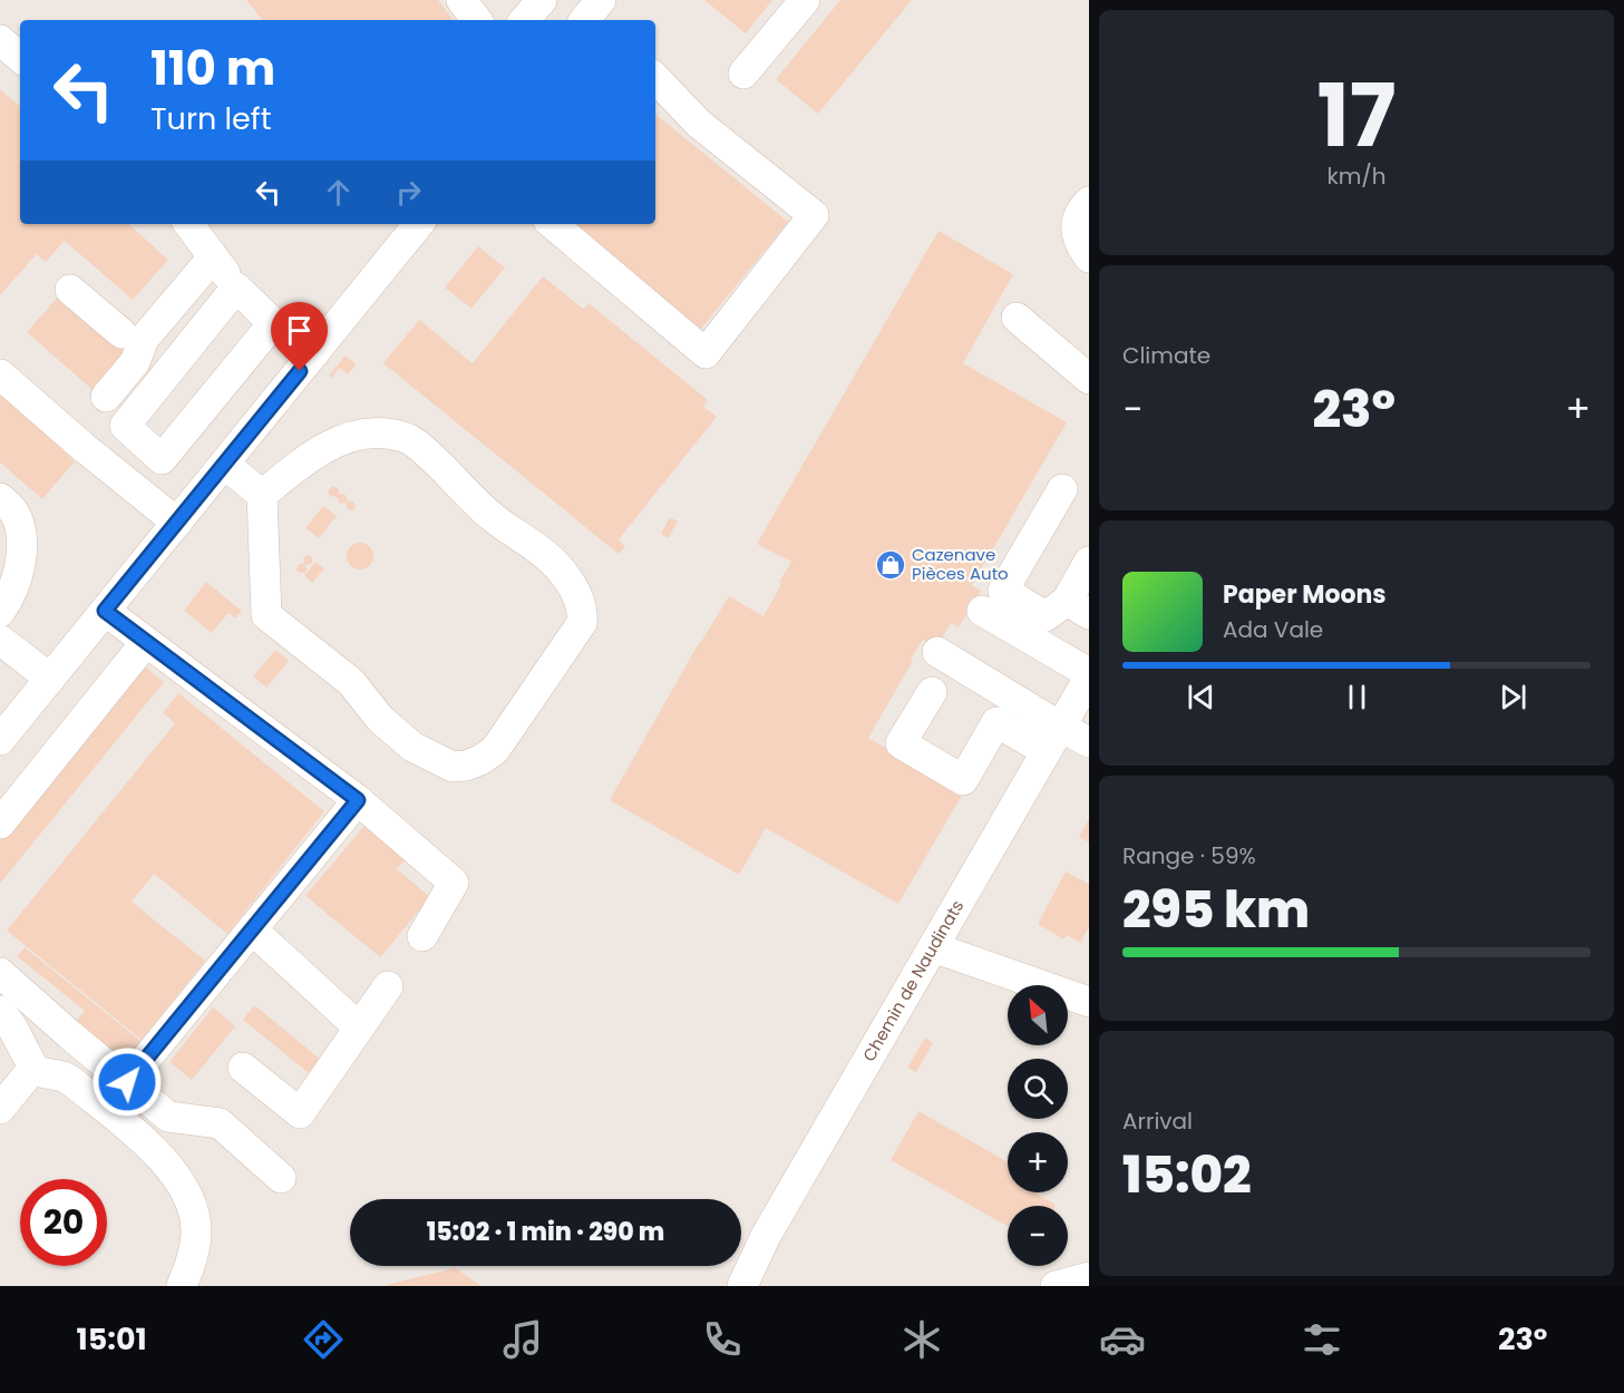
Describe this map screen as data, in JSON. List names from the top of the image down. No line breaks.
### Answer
{"streets":{"street":["Chemin de Naudinats"]},"places":{"shop":["Cazenave Pièces Auto"]},"north":"top left","page":{"tile":[["17","km/h"],"Climate",["Range · 59%","295 km"],["Arrival","15:02"]],"turn":["110 m","Turn left"],"heat":["−","23°","+"],"song":["Paper Moons","Ada Vale"],"map_buttons":["+","−"],"limit":"20","trip":"15:02 · 1 min · 290 m","tabs":["15:01","23°"]}}
